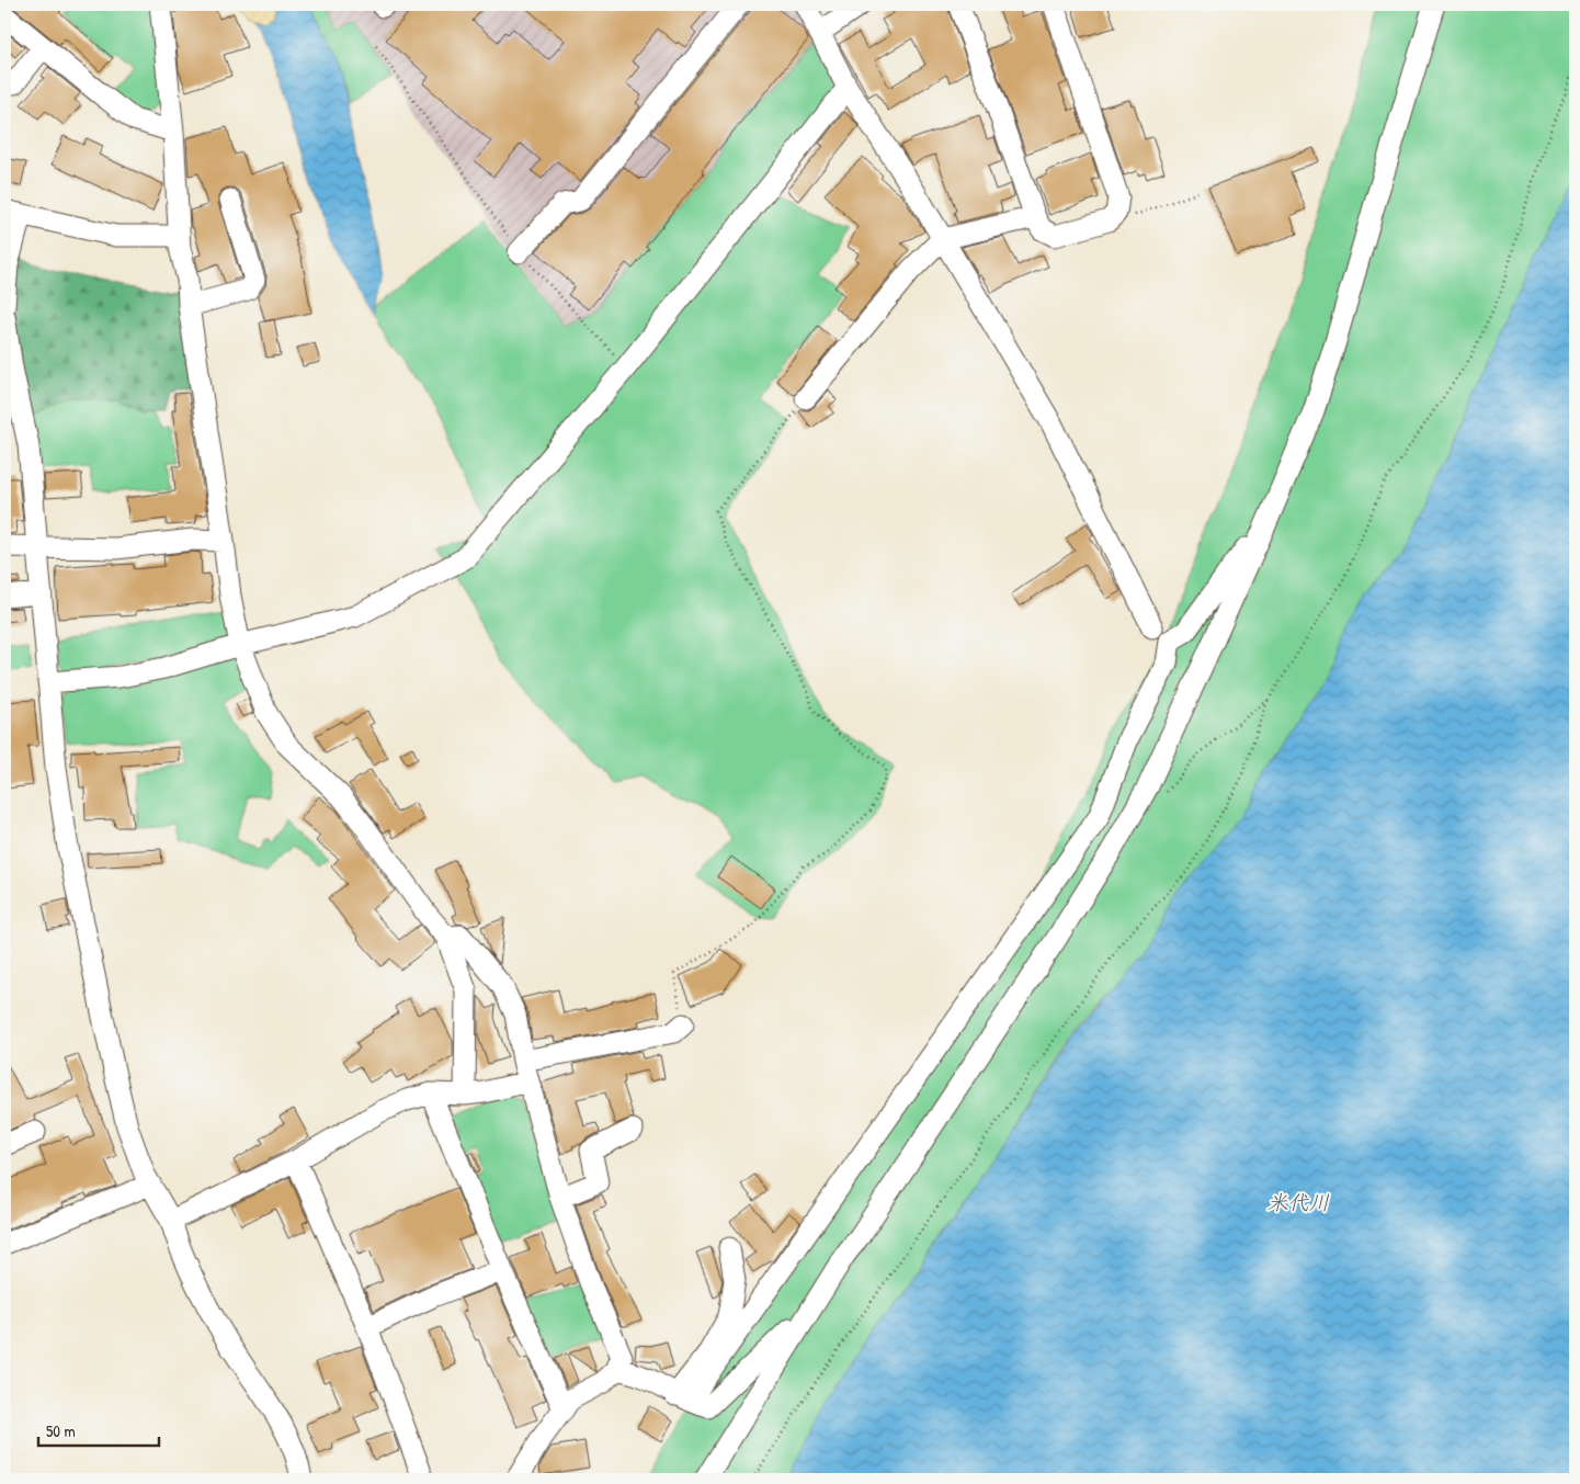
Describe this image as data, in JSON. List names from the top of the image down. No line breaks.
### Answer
{"water":["米代川"],"scale_bar":"50 m"}
